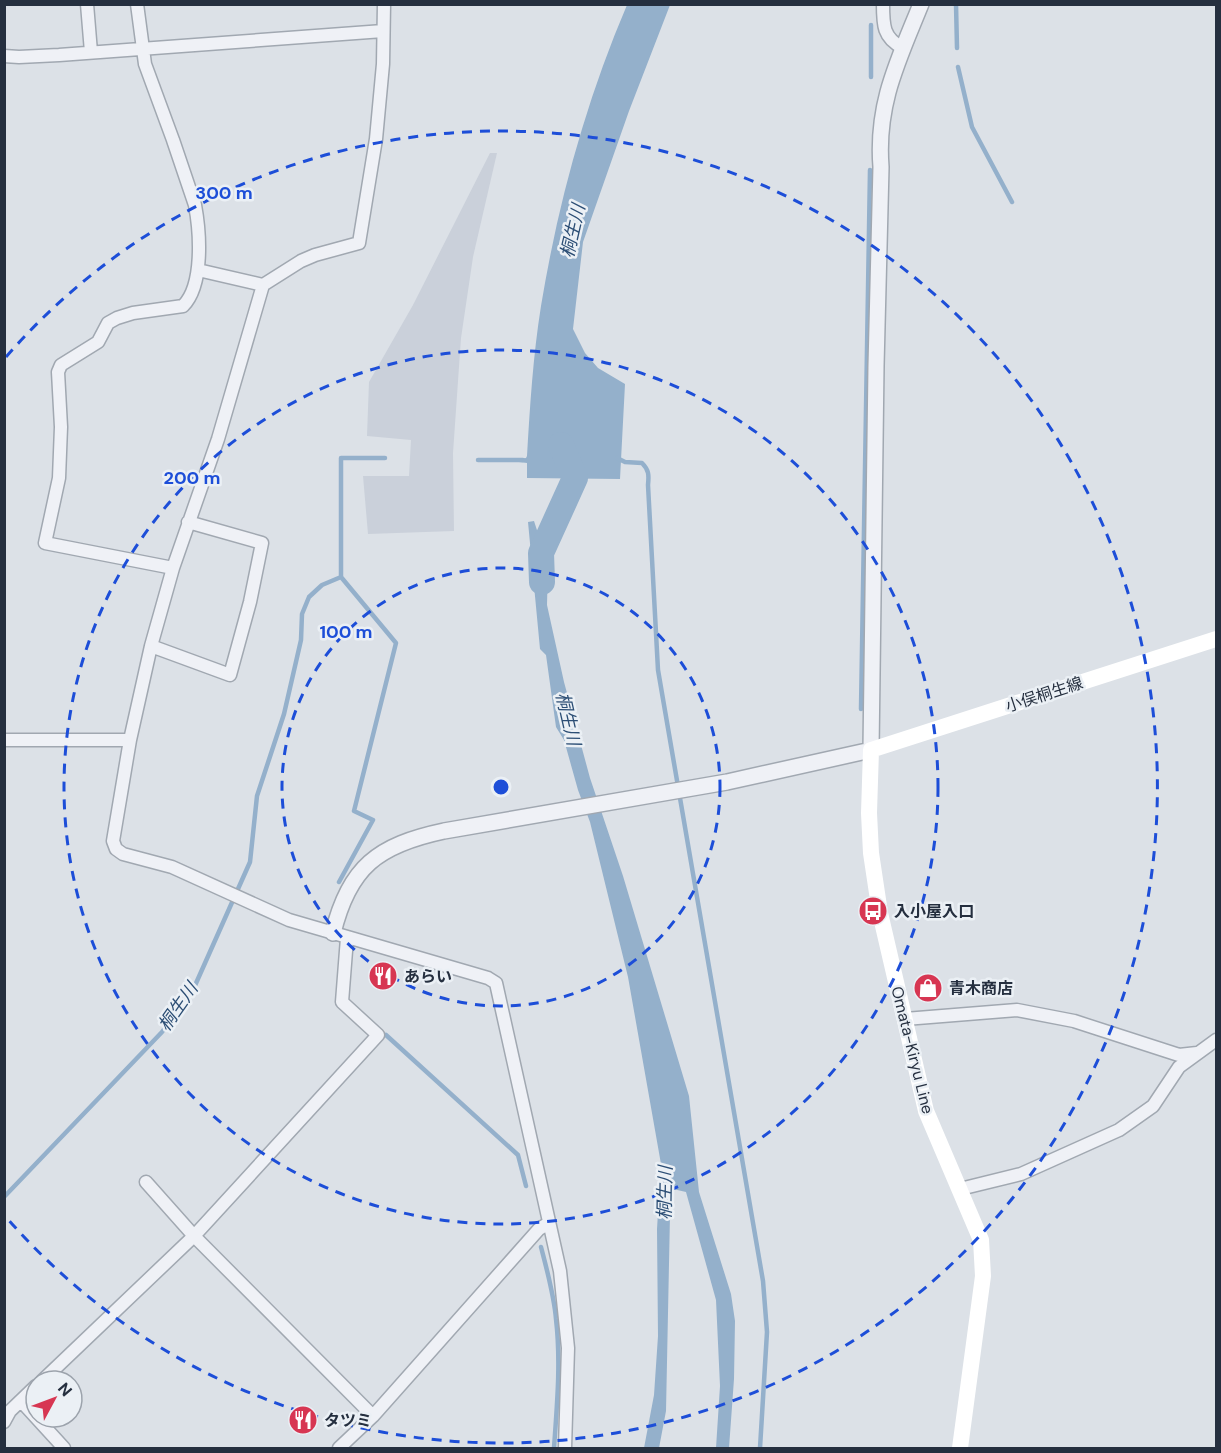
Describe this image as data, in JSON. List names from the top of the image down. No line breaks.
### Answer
{"streets":{"main road":["小俣桐生線","Omata-Kiryu Line"]},"crossings":[["小俣桐生線","Omata-Kiryu Line"]],"water":["桐生川"],"places":{"bus stop":["入小屋入口"],"restaurant":["あらい","タツミ"],"shop":["青木商店"]},"north":"top right","rings":["300 m","200 m","100 m"]}
